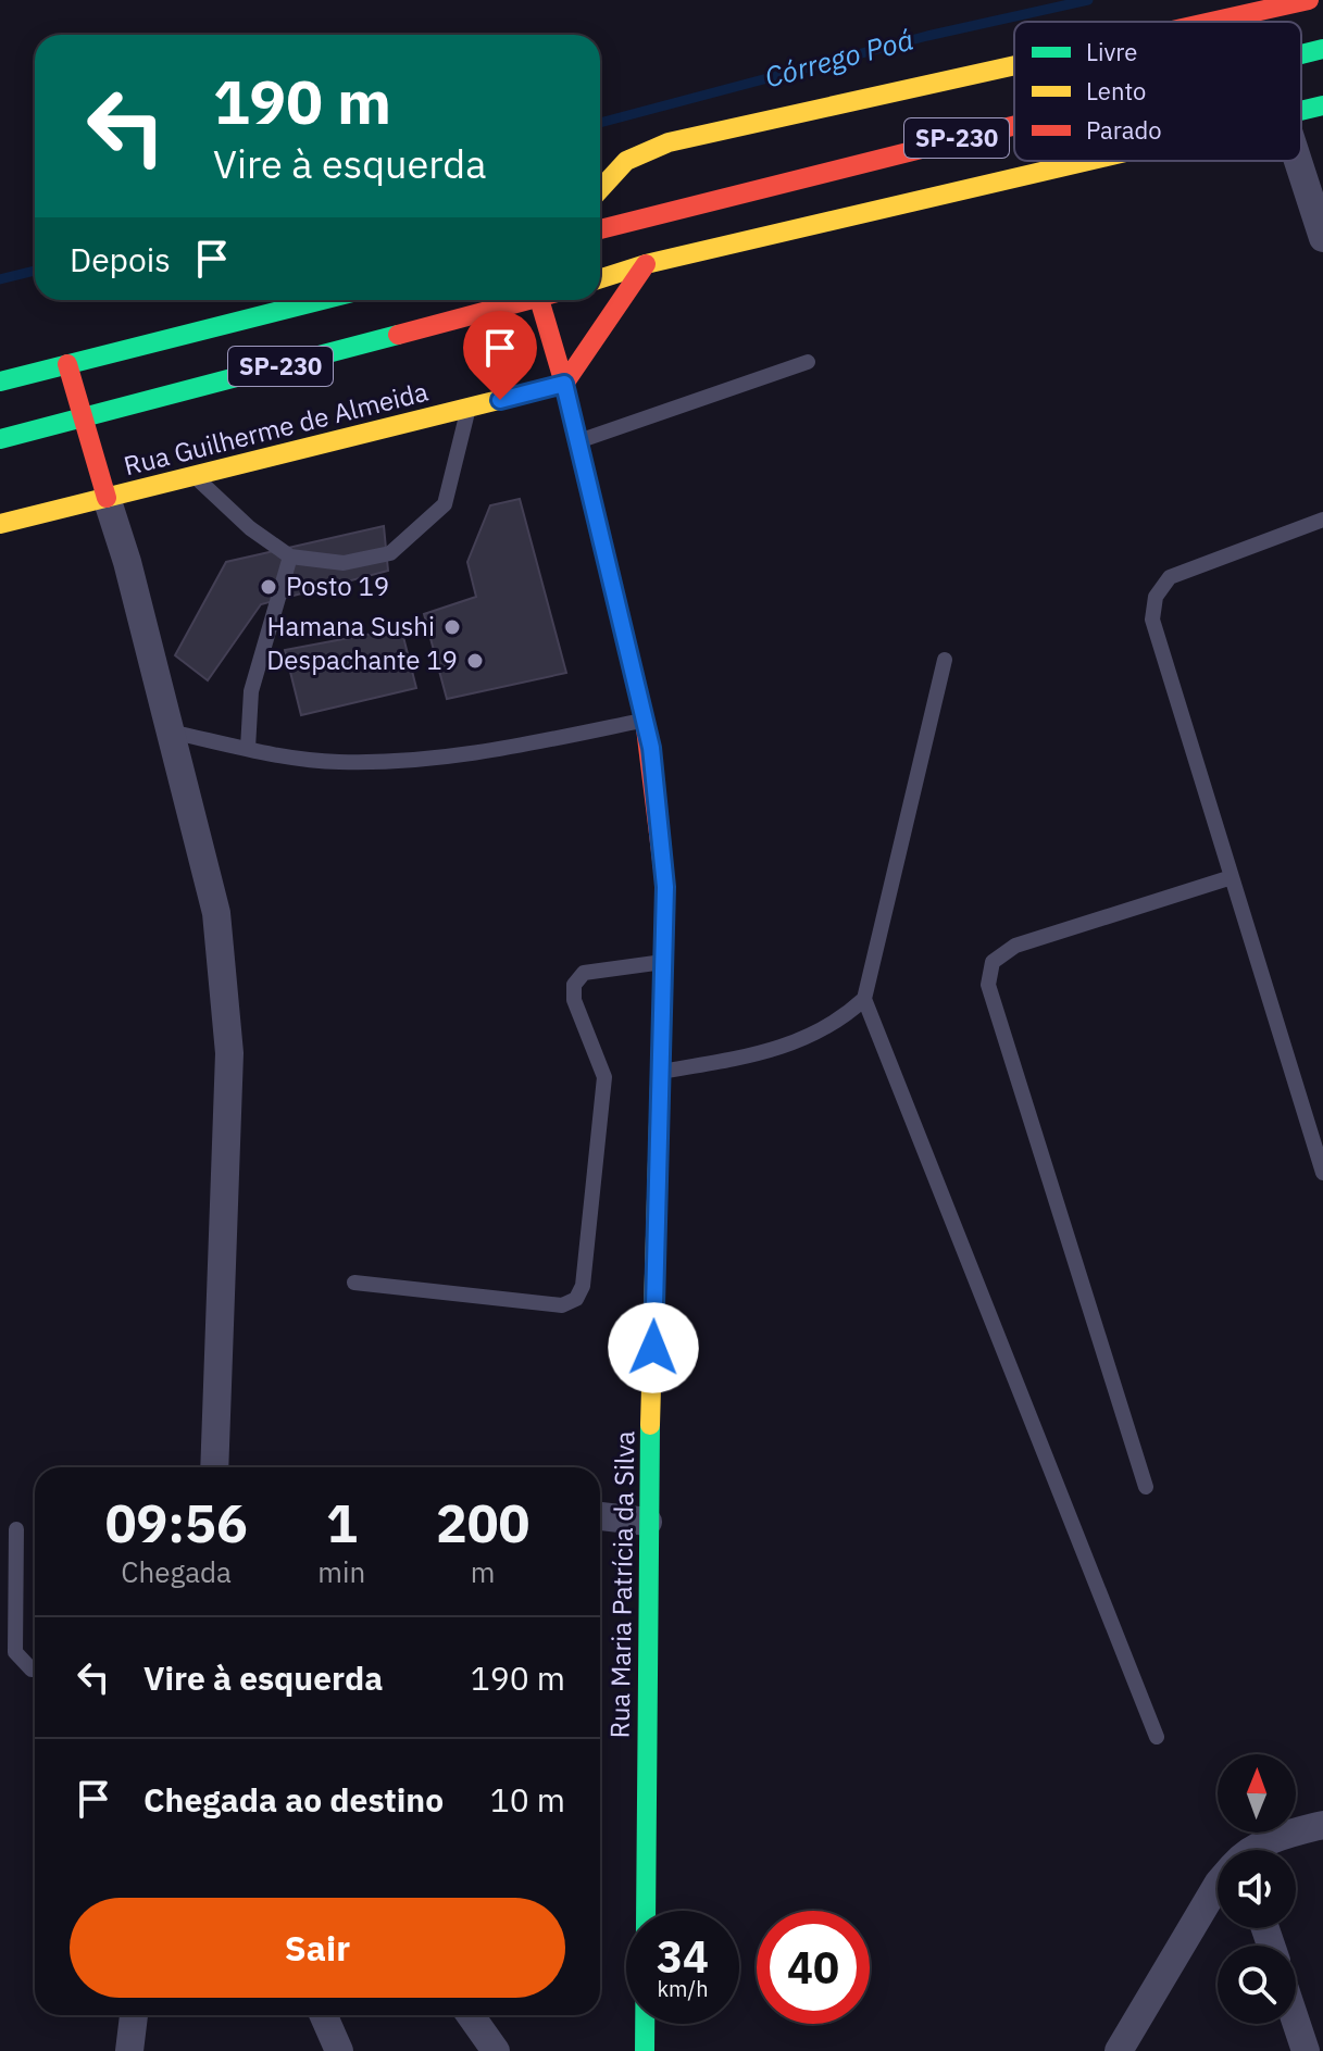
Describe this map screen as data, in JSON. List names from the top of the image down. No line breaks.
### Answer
{"streets":{"main road":["SP-230","Rua Guilherme de Almeida","Rua Maria Patrícia da Silva"]},"crossings":[["Rua Guilherme de Almeida","Rua Maria Patrícia da Silva"]],"water":["Córrego Poá"],"places":["Posto 19","Hamana Sushi","Despachante 19"],"legend":["Livre","Lento","Parado"],"north":"top","page":{"turn":["190 m","Vire à esquerda"],"then":"Depois","eta":["09:56","Chegada","1","min","200","m"],"list":[{"name":"Vire à esquerda","value":"190 m"},{"name":"Chegada ao destino","value":"10 m"}],"buttons":"Sair","speed":"34 km/h","limit":"40"}}
